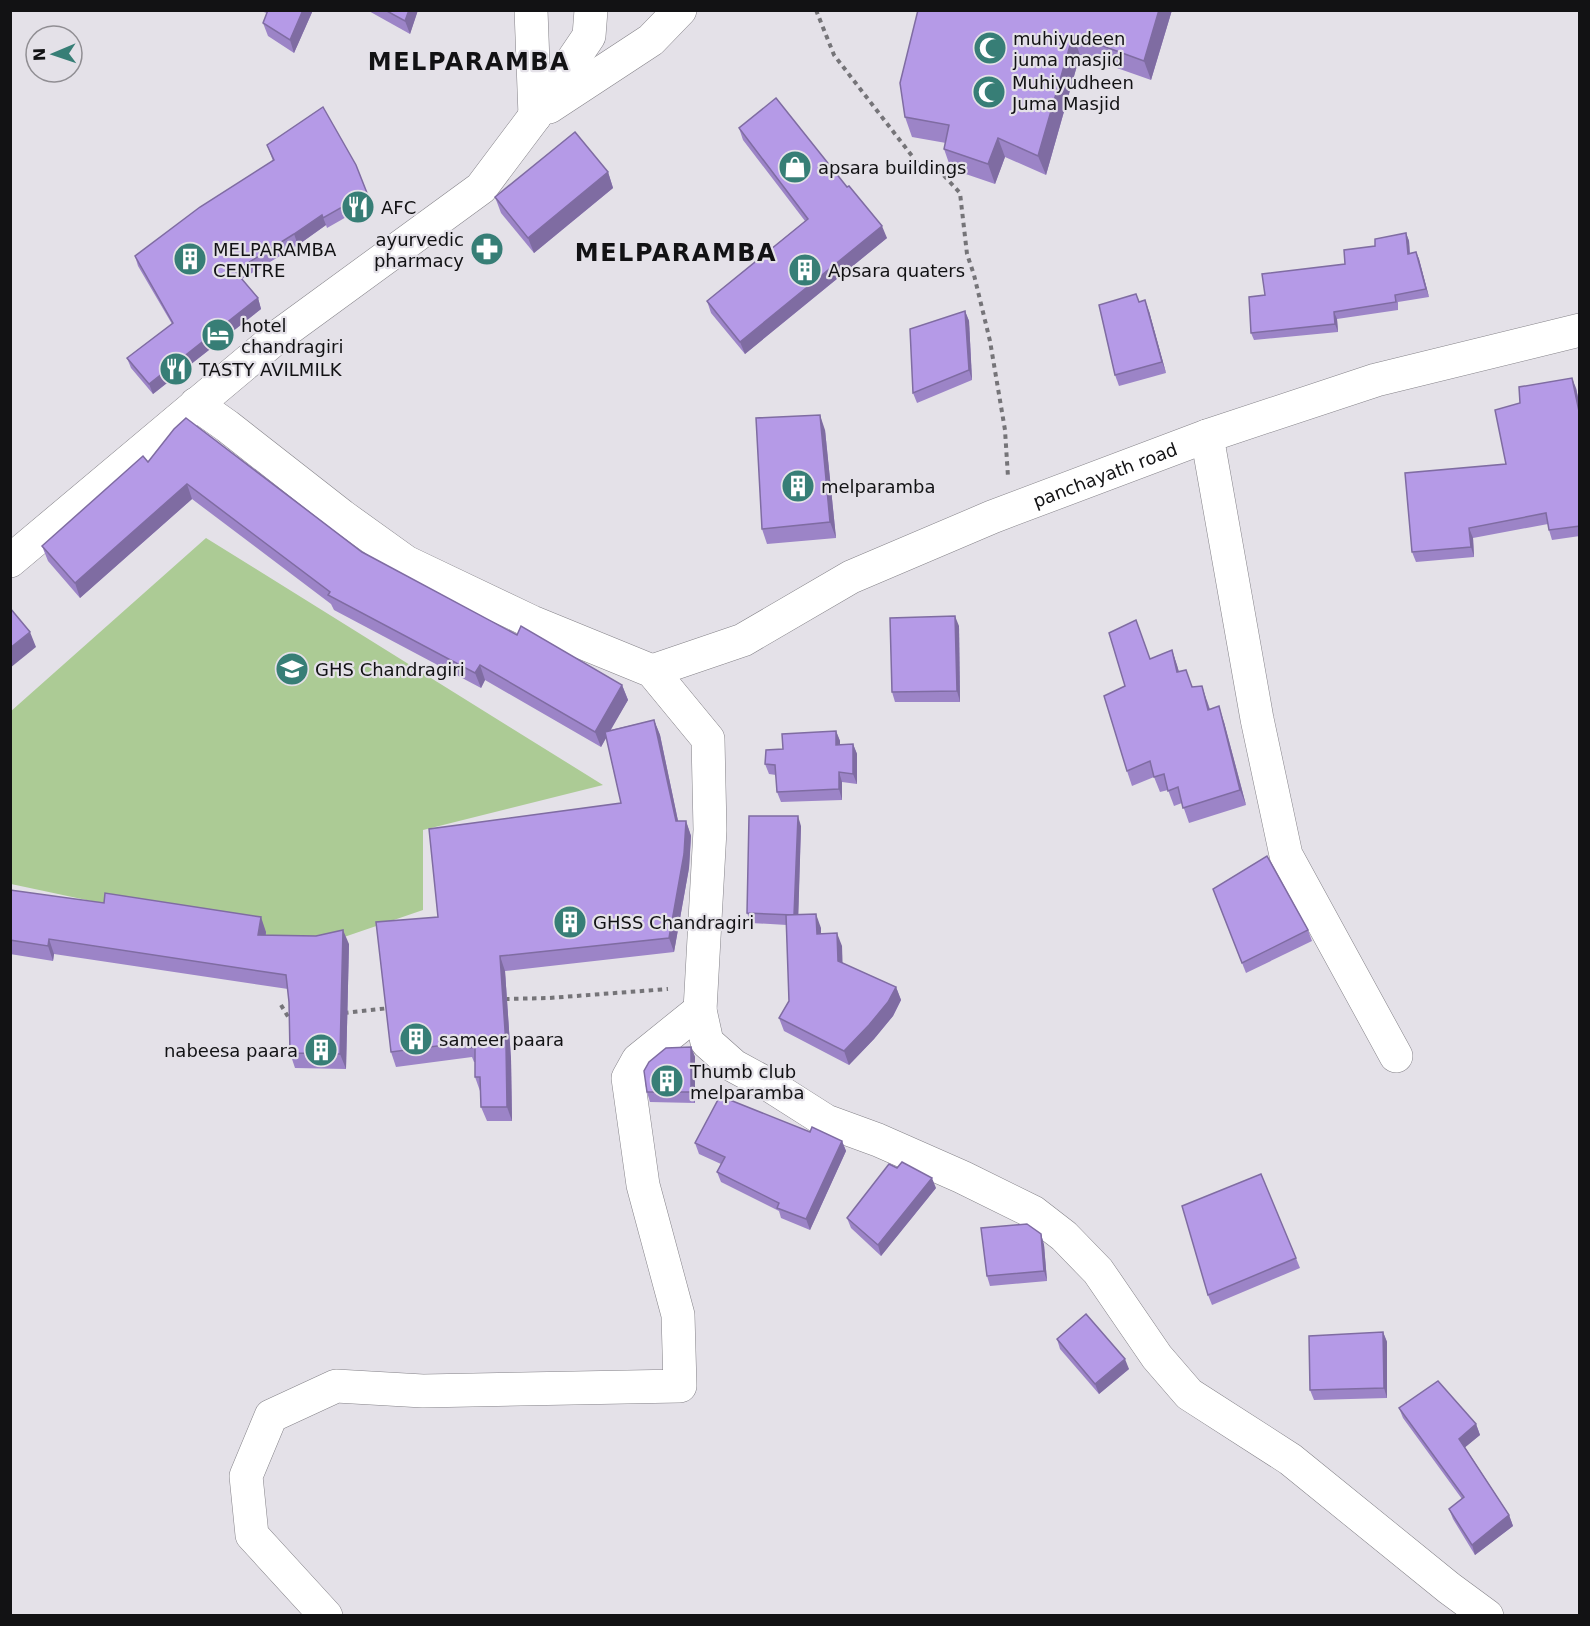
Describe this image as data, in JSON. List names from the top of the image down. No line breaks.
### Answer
{"streets":{"street":["panchayath road"]},"districts":["MELPARAMBA","MELPARAMBA"],"places":{"mosque":["muhiyudeen juma masjid","Muhiyudheen Juma Masjid"],"shop":["apsara buildings"],"restaurant":["AFC","TASTY AVILMILK"],"pharmacy":["ayurvedic pharmacy"],"building":["MELPARAMBA CENTRE","Apsara quaters","melparamba","GHSS Chandragiri","sameer paara","nabeesa paara","Thumb club melparamba"],"hotel":["hotel chandragiri"],"school or university":["GHS Chandragiri"]},"north":"left"}
